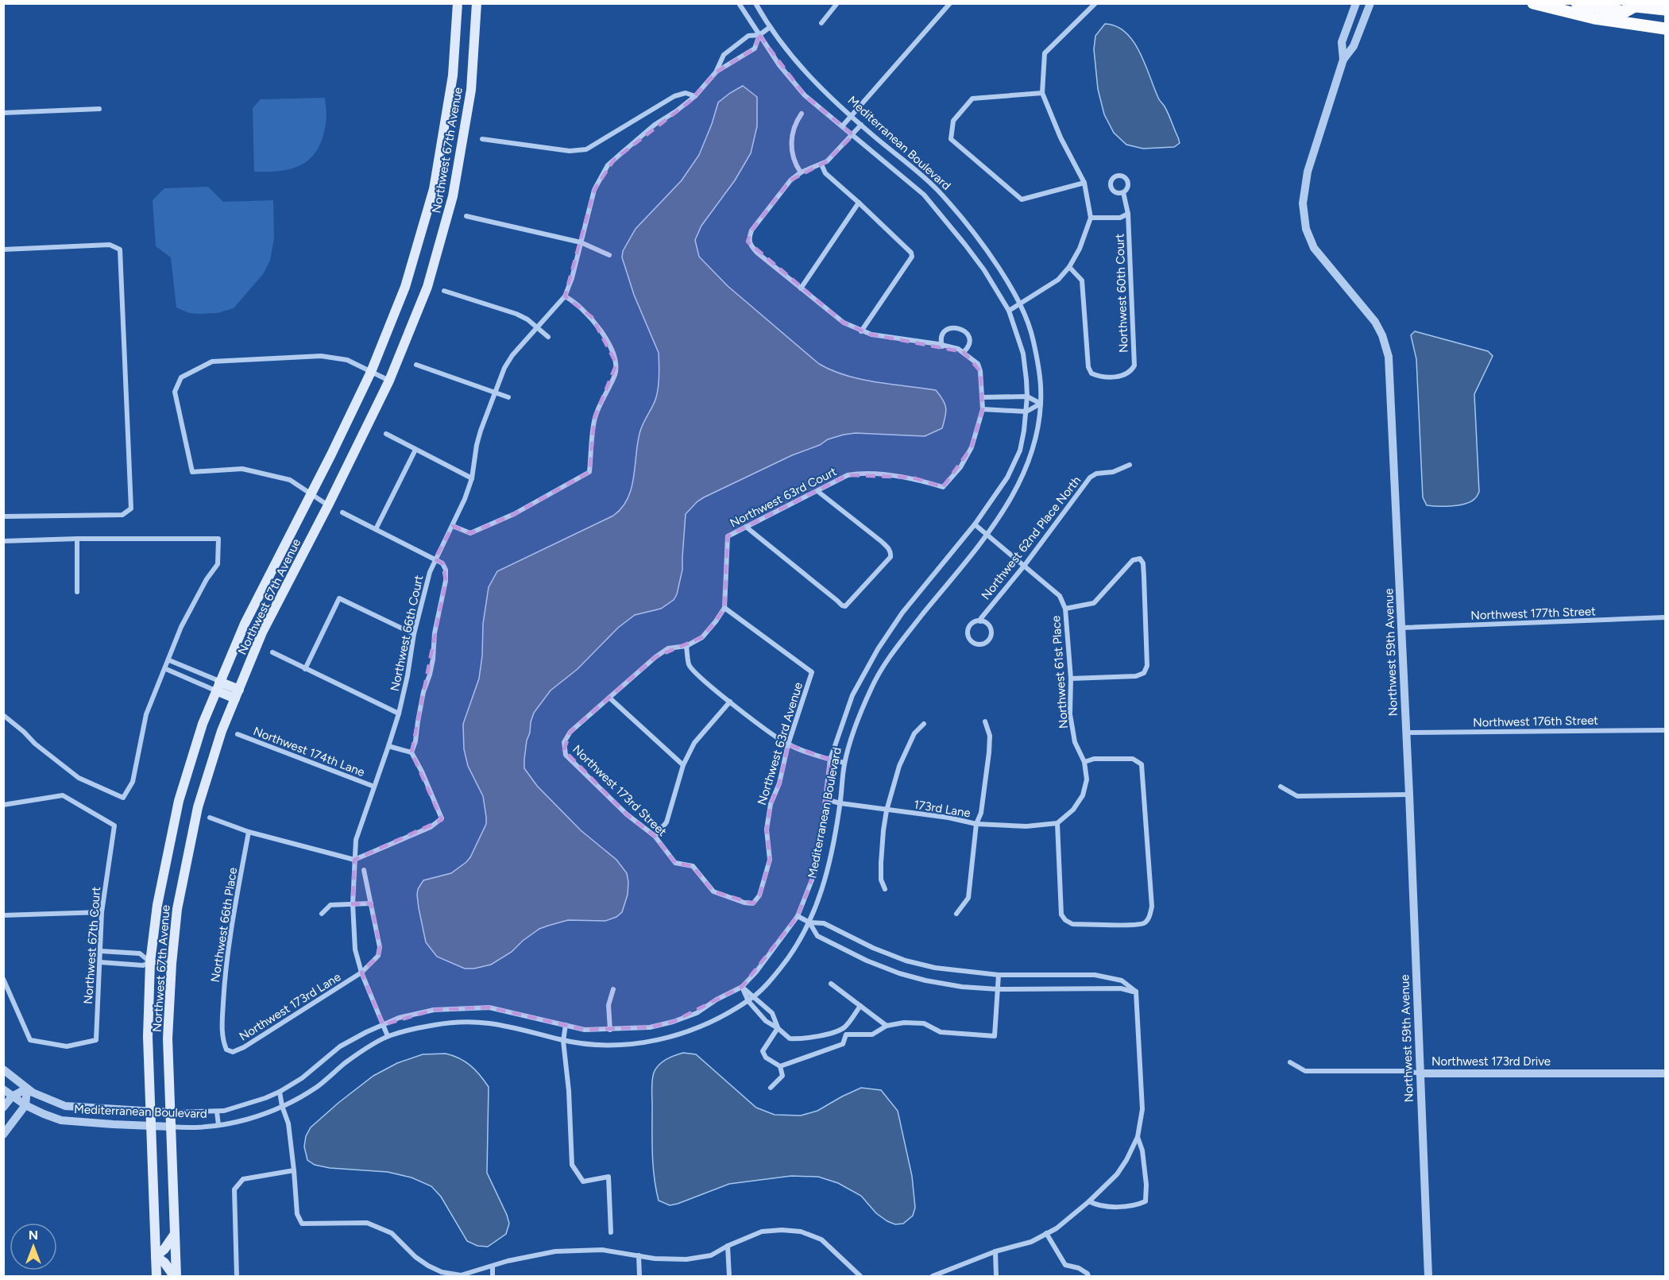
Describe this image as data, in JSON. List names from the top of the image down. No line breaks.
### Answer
{"streets":{"main road":["Northwest 67th Avenue"],"street":["Mediterranean Boulevard","Northwest 60th Court","Northwest 63rd Court","Northwest 62nd Place North","Northwest 177th Street","Northwest 66th Court","Northwest 59th Avenue","Northwest 61st Place","Northwest 176th Street","Northwest 63rd Avenue","Northwest 174th Lane","Northwest 173rd Street","173rd Lane","Northwest 66th Place","Northwest 67th Court","Northwest 173rd Lane","Northwest 173rd Drive"]},"crossings":[["Mediterranean Boulevard","Northwest 67th Avenue"],["Mediterranean Boulevard","Northwest 66th Court"],["Mediterranean Boulevard","173rd Lane"],["Northwest 63rd Court","Northwest 63rd Avenue"],["Northwest 177th Street","Northwest 59th Avenue"],["Northwest 66th Court","Northwest 174th Lane"],["Northwest 66th Court","Northwest 173rd Lane"],["Northwest 59th Avenue","Northwest 176th Street"],["Northwest 59th Avenue","Northwest 173rd Drive"],["Northwest 61st Place","173rd Lane"],["Northwest 63rd Avenue","Northwest 173rd Street"],["Northwest 66th Place","Northwest 173rd Lane"]],"north":"top"}
